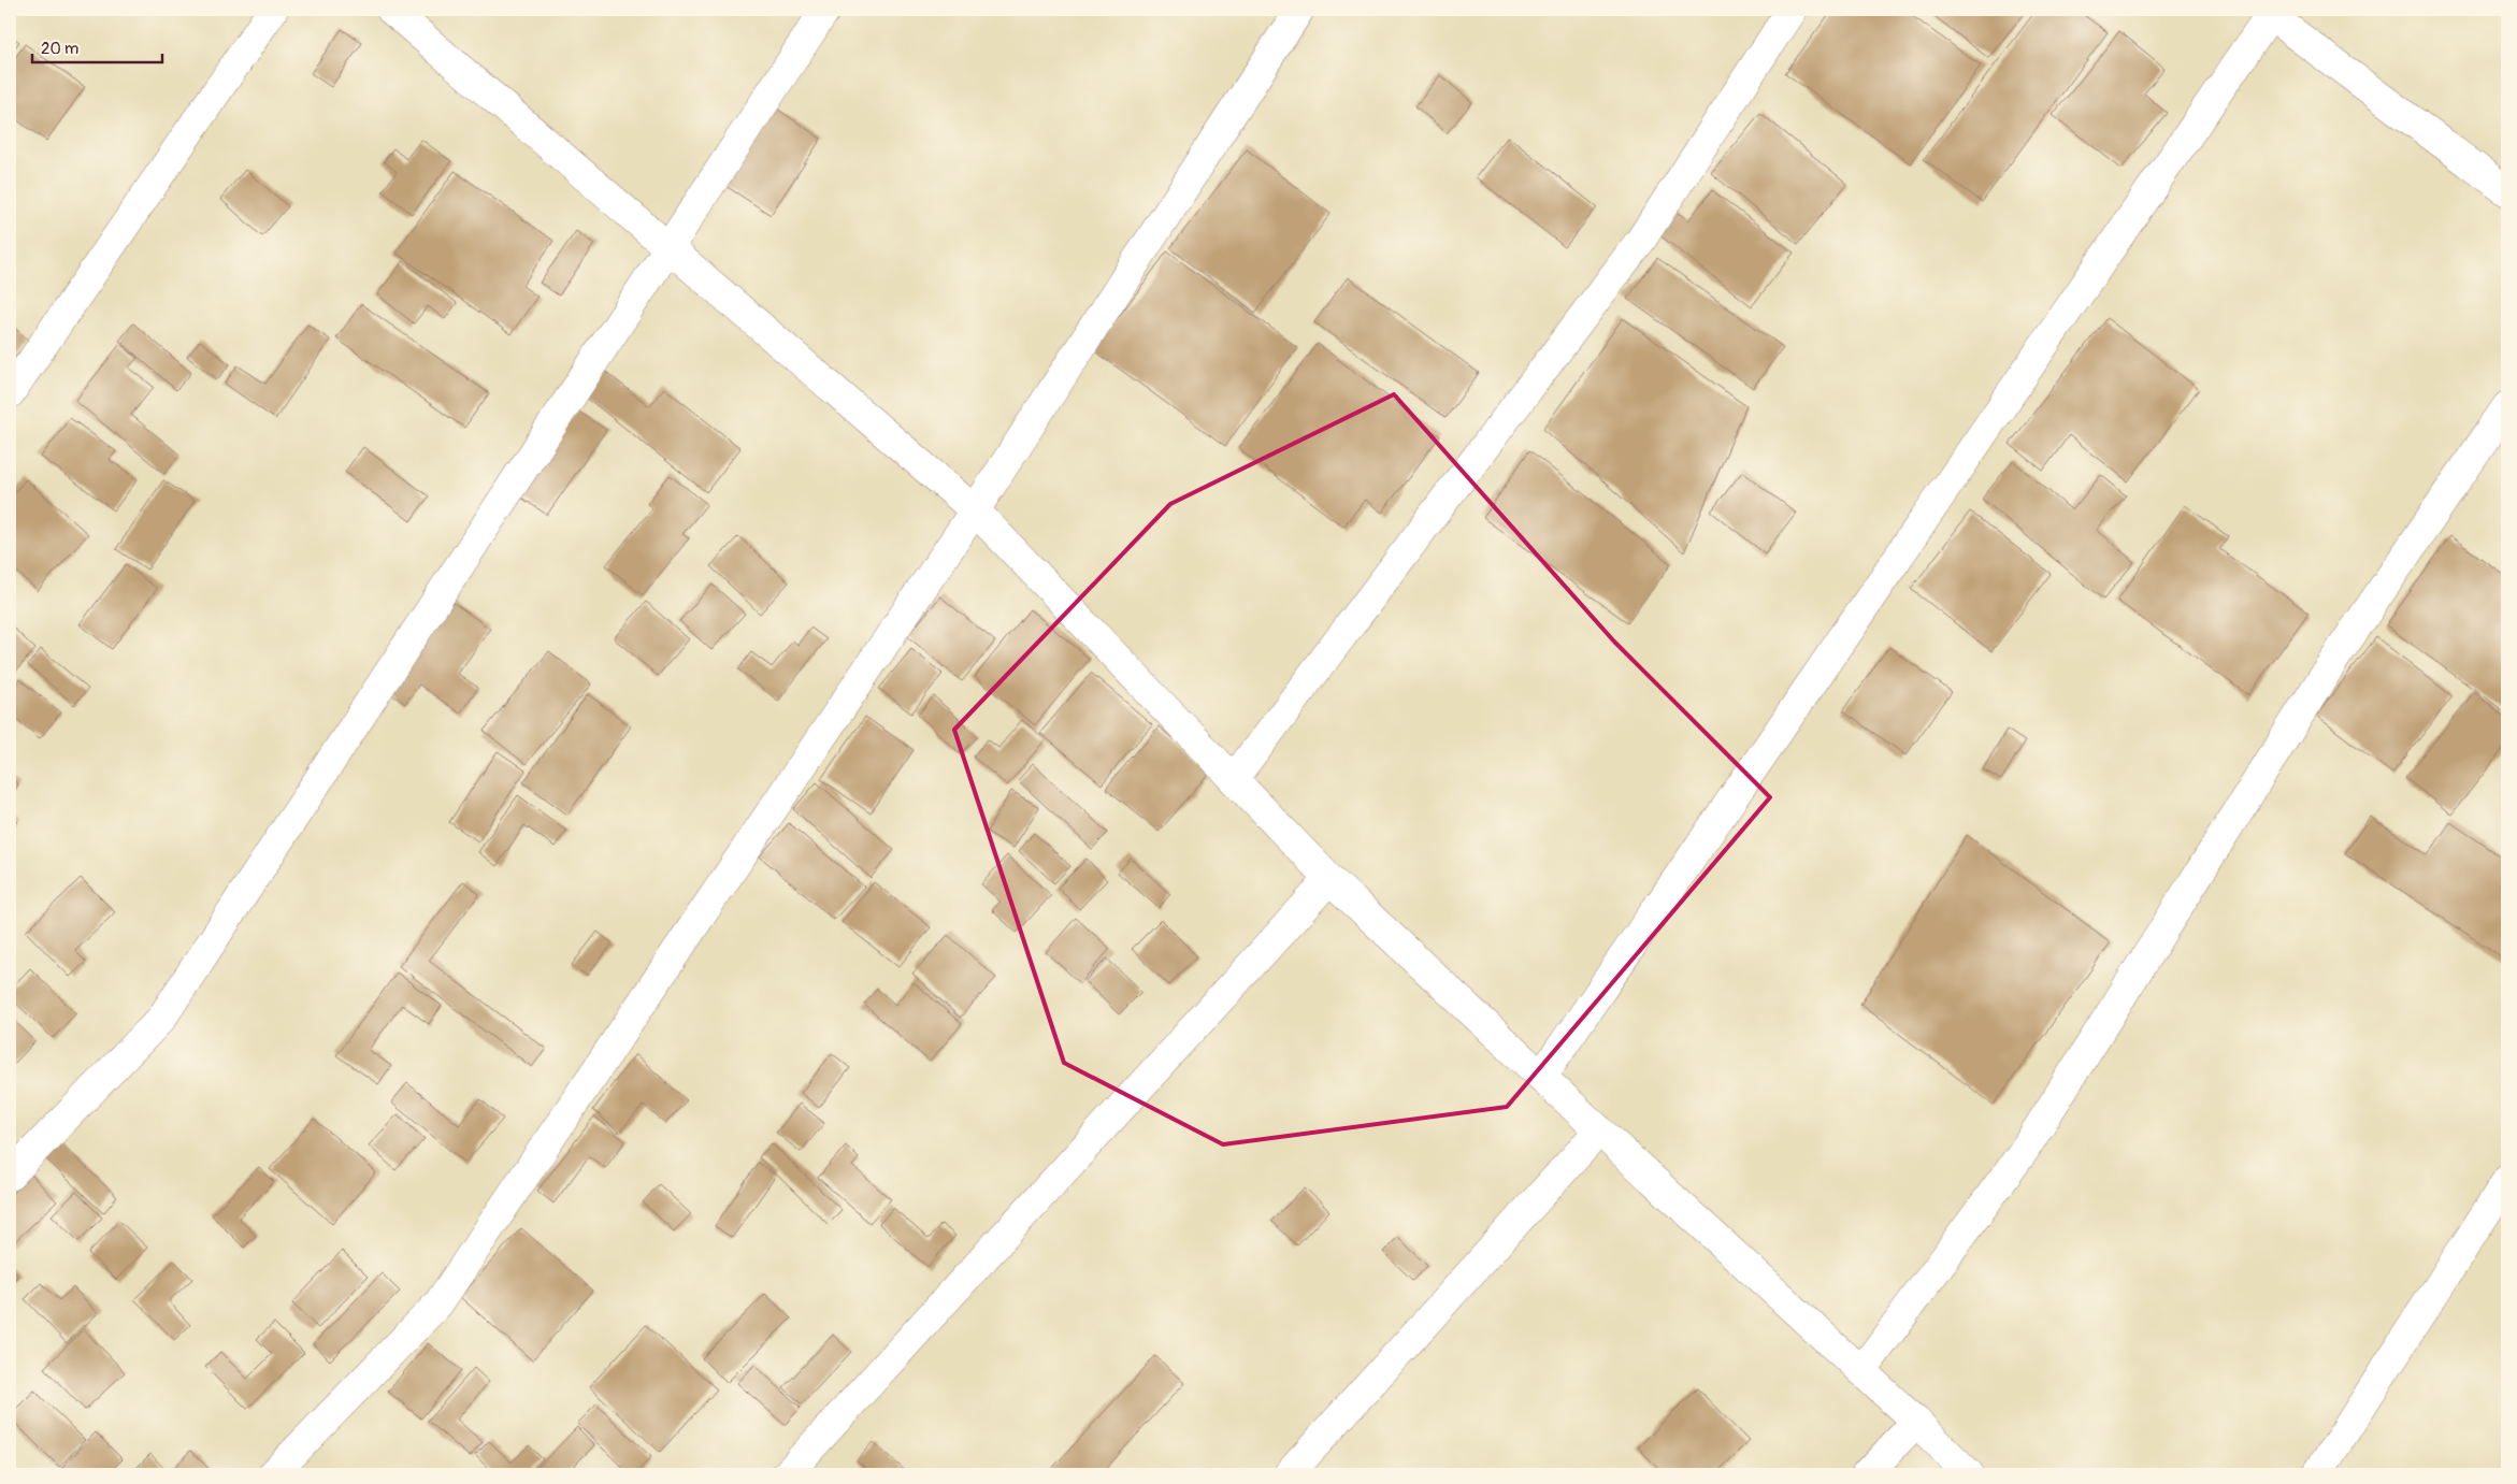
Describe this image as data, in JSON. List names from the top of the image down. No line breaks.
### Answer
{"scale_bar":"20 m"}
